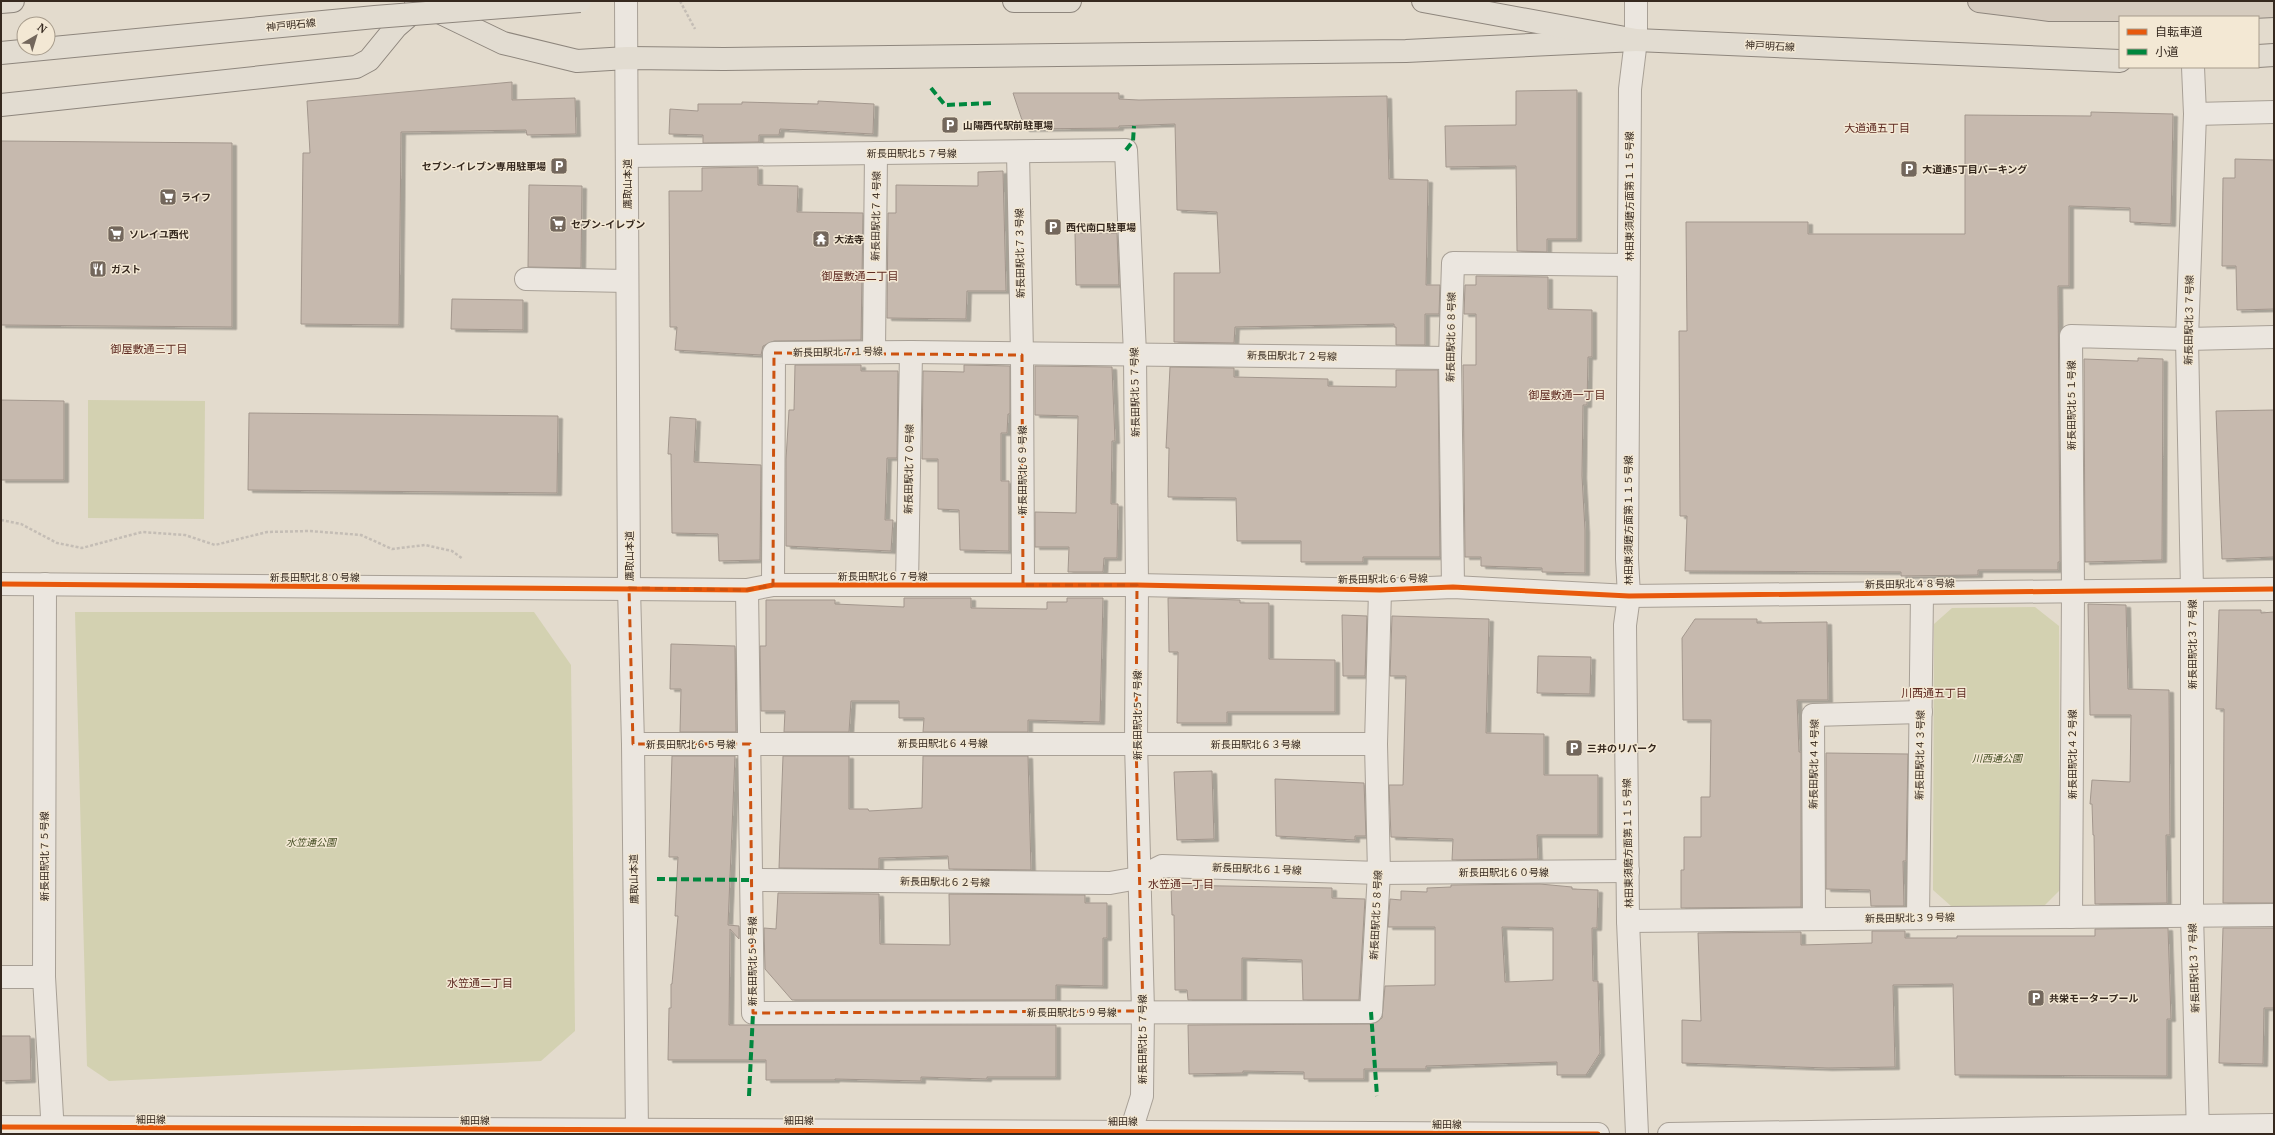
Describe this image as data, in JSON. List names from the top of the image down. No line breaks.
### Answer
{"streets":{"main road":["神戸明石線"],"street":["新長田駅北５７号線","鷹取山本道","林田東須磨方面第１１５号線","新長田駅北７４号線","新長田駅北７３号線","新長田駅北３７号線","新長田駅北６８号線","新長田駅北７１号線","新長田駅北７２号線","新長田駅北５１号線","新長田駅北７０号線","新長田駅北６９号線","新長田駅北６７号線","新長田駅北８０号線","新長田駅北６６号線","新長田駅北４８号線","新長田駅北６４号線","新長田駅北６５号線","新長田駅北６３号線","新長田駅北４２号線","新長田駅北４３号線","新長田駅北４４号線","新長田駅北７５号線","新長田駅北６１号線","新長田駅北６０号線","新長田駅北６２号線","新長田駅北５８号線","新長田駅北３９号線","新長田駅北５９号線","細田線"]},"crossings":[["神戸明石線","林田東須磨方面第１１５号線"],["新長田駅北５７号線","鷹取山本道"],["新長田駅北５７号線","新長田駅北７４号線"],["新長田駅北５７号線","新長田駅北７３号線"],["新長田駅北５７号線","新長田駅北７１号線"],["新長田駅北５７号線","新長田駅北７２号線"],["新長田駅北５７号線","新長田駅北６７号線"],["新長田駅北５７号線","新長田駅北６６号線"],["新長田駅北５７号線","新長田駅北６４号線"],["新長田駅北５７号線","新長田駅北６３号線"],["新長田駅北５７号線","新長田駅北６１号線"],["新長田駅北５７号線","新長田駅北６２号線"],["新長田駅北５７号線","新長田駅北５８号線"],["新長田駅北５７号線","新長田駅北５９号線"],["新長田駅北５７号線","細田線"],["鷹取山本道","新長田駅北６７号線"],["鷹取山本道","新長田駅北８０号線"],["鷹取山本道","新長田駅北６５号線"],["鷹取山本道","細田線"],["林田東須磨方面第１１５号線","新長田駅北６８号線"],["林田東須磨方面第１１５号線","新長田駅北６６号線"],["林田東須磨方面第１１５号線","新長田駅北４８号線"],["林田東須磨方面第１１５号線","新長田駅北６０号線"],["林田東須磨方面第１１５号線","新長田駅北３９号線"],["新長田駅北７４号線","新長田駅北７１号線"],["新長田駅北７３号線","新長田駅北７１号線"],["新長田駅北７３号線","新長田駅北６９号線"],["新長田駅北３７号線","新長田駅北５１号線"],["新長田駅北３７号線","新長田駅北４８号線"],["新長田駅北３７号線","新長田駅北３９号線"],["新長田駅北６８号線","新長田駅北７２号線"],["新長田駅北６８号線","新長田駅北６６号線"],["新長田駅北７１号線","新長田駅北７２号線"],["新長田駅北７１号線","新長田駅北７０号線"],["新長田駅北７１号線","新長田駅北６９号線"],["新長田駅北７１号線","新長田駅北６７号線"],["新長田駅北５１号線","新長田駅北４８号線"],["新長田駅北５１号線","新長田駅北４２号線"],["新長田駅北７０号線","新長田駅北６７号線"],["新長田駅北６９号線","新長田駅北６７号線"],["新長田駅北６７号線","新長田駅北８０号線"],["新長田駅北６７号線","新長田駅北６６号線"],["新長田駅北６７号線","新長田駅北５９号線"],["新長田駅北８０号線","新長田駅北７５号線"],["新長田駅北６６号線","新長田駅北４８号線"],["新長田駅北６６号線","新長田駅北５８号線"],["新長田駅北４８号線","新長田駅北４２号線"],["新長田駅北４８号線","新長田駅北４３号線"],["新長田駅北６４号線","新長田駅北６５号線"],["新長田駅北６４号線","新長田駅北６３号線"],["新長田駅北６４号線","新長田駅北５９号線"],["新長田駅北６５号線","新長田駅北５９号線"],["新長田駅北６３号線","新長田駅北５８号線"],["新長田駅北４２号線","新長田駅北３９号線"],["新長田駅北４３号線","新長田駅北４４号線"],["新長田駅北４３号線","新長田駅北３９号線"],["新長田駅北４４号線","新長田駅北３９号線"],["新長田駅北７５号線","細田線"],["新長田駅北６１号線","新長田駅北６０号線"],["新長田駅北６１号線","新長田駅北６２号線"],["新長田駅北６１号線","新長田駅北５８号線"],["新長田駅北６０号線","新長田駅北５８号線"],["新長田駅北６２号線","新長田駅北５９号線"],["新長田駅北５８号線","新長田駅北５９号線"]],"districts":["大道通五丁目","御屋敷通二丁目","御屋敷通三丁目","御屋敷通一丁目","川西通五丁目","水笠通一丁目","水笠通二丁目"],"parks":["川西通公園","水笠通公園"],"places":{"parking":["山陽西代駅前駐車場","セブン-イレブン専用駐車場","大道通5丁目パーキング","西代南口駐車場","三井のリパーク","共栄モータープール"],"supermarket":["ライフ","セブン-イレブン","ソレイユ西代"],"temple":["大法寺"],"restaurant":["ガスト"]},"legend":["自転車道","小道"],"north":"top right"}
